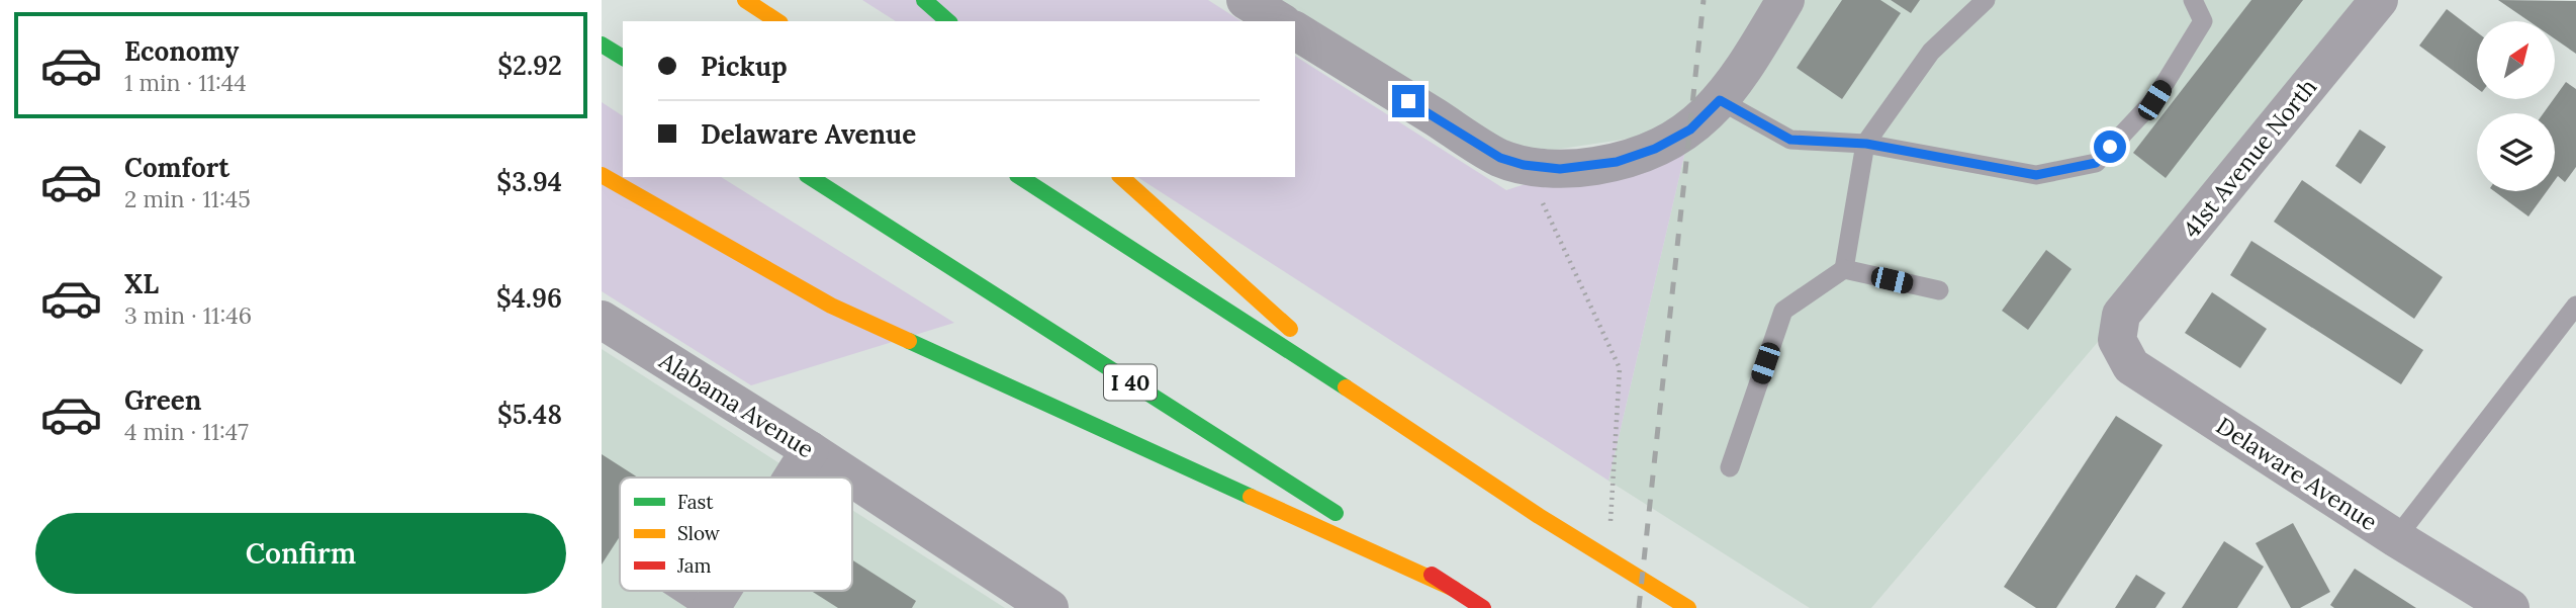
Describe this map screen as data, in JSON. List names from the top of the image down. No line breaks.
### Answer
{"streets":{"highway":["I 40"],"street":["41st Avenue North","Alabama Avenue","Delaware Avenue"]},"crossings":[["41st Avenue North","Delaware Avenue"]],"legend":["Fast","Slow","Jam"],"north":"top right","page":{"list":[{"name":"Economy","note":"1 min · 11:44","value":"$2.92"},{"name":"Comfort","note":"2 min · 11:45","value":"$3.94"},{"name":"XL","note":"3 min · 11:46","value":"$4.96"},{"name":"Green","note":"4 min · 11:47","value":"$5.48"}],"banner":["Pickup","Delaware Avenue"],"buttons":"Confirm"}}
